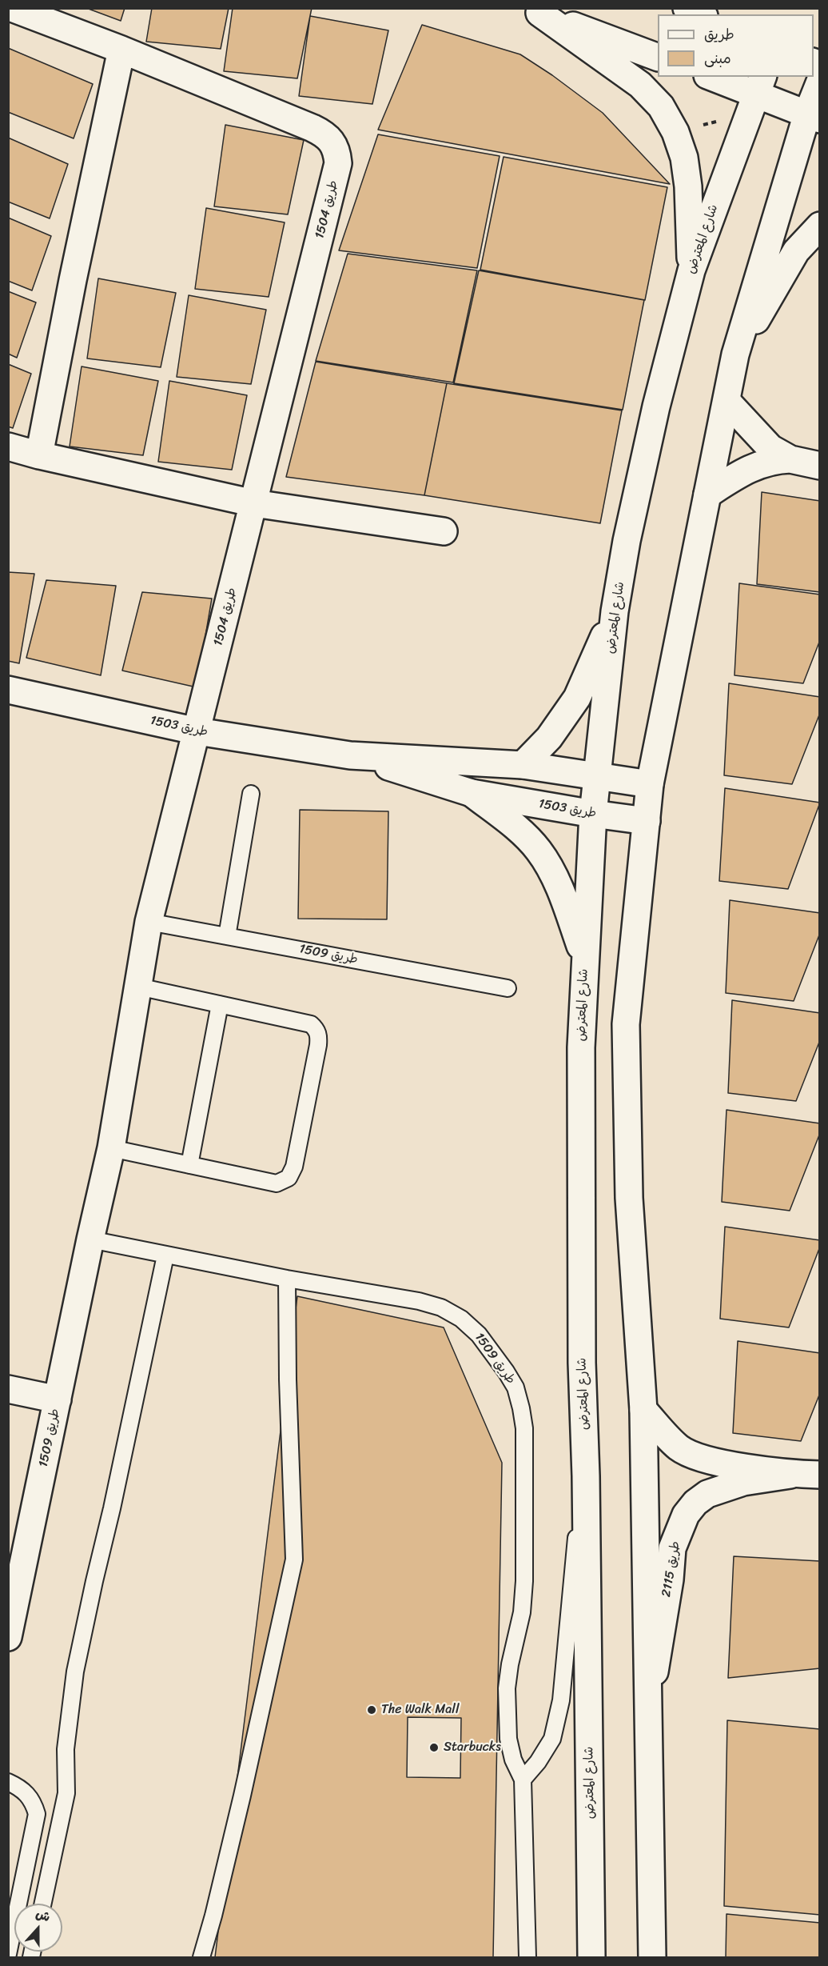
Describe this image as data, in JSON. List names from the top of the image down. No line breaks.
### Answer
{"streets":{"street":["طريق 1504","شارع المعترض","طريق 1503","طريق 1509","طريق 2115"]},"crossings":[["طريق 1504","طريق 1503"],["طريق 1504","طريق 1509"],["شارع المعترض","طريق 1503"],["طريق 1503","طريق 1509"]],"places":["The Walk Mall","Starbucks"],"legend":["طريق","مبنى"],"north":"top"}
